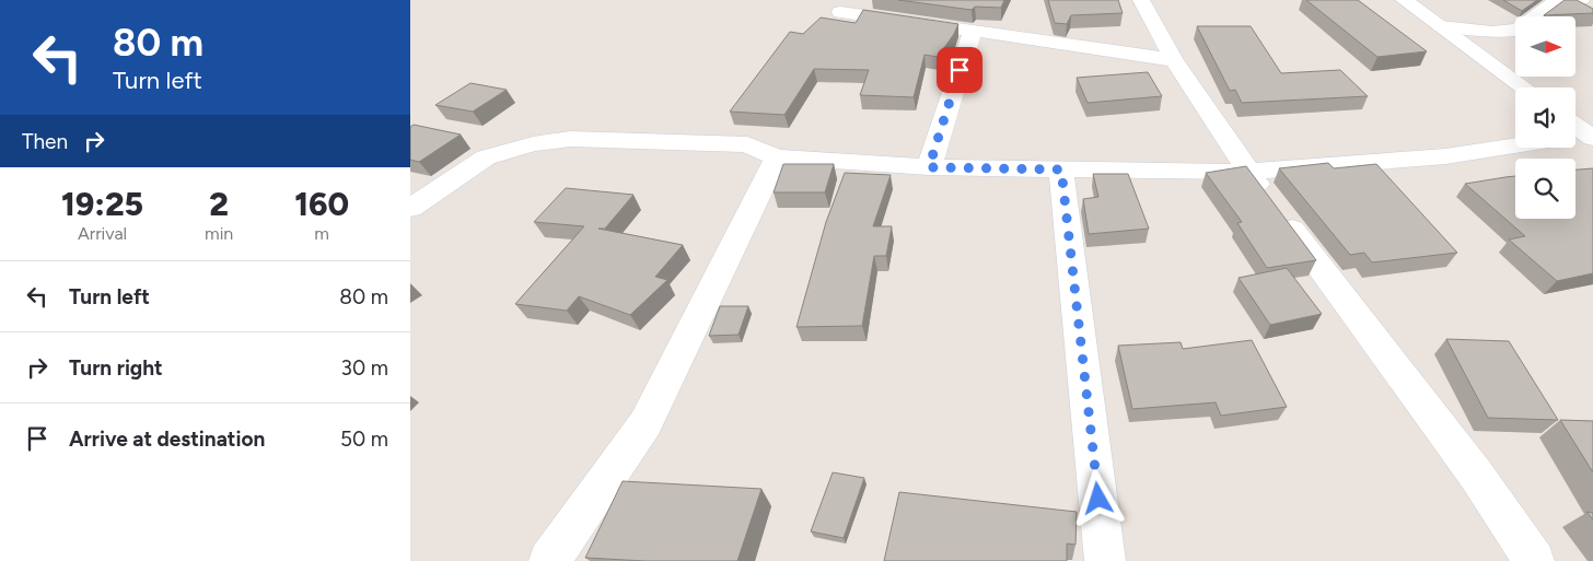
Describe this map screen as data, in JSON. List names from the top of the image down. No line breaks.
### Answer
{"north":"right","page":{"turn":["80 m","Turn left"],"then":"Then","eta":["19:25","Arrival","2","min","160","m"],"list":[{"name":"Turn left","value":"80 m"},{"name":"Turn right","value":"30 m"},{"name":"Arrive at destination","value":"50 m"}]}}
